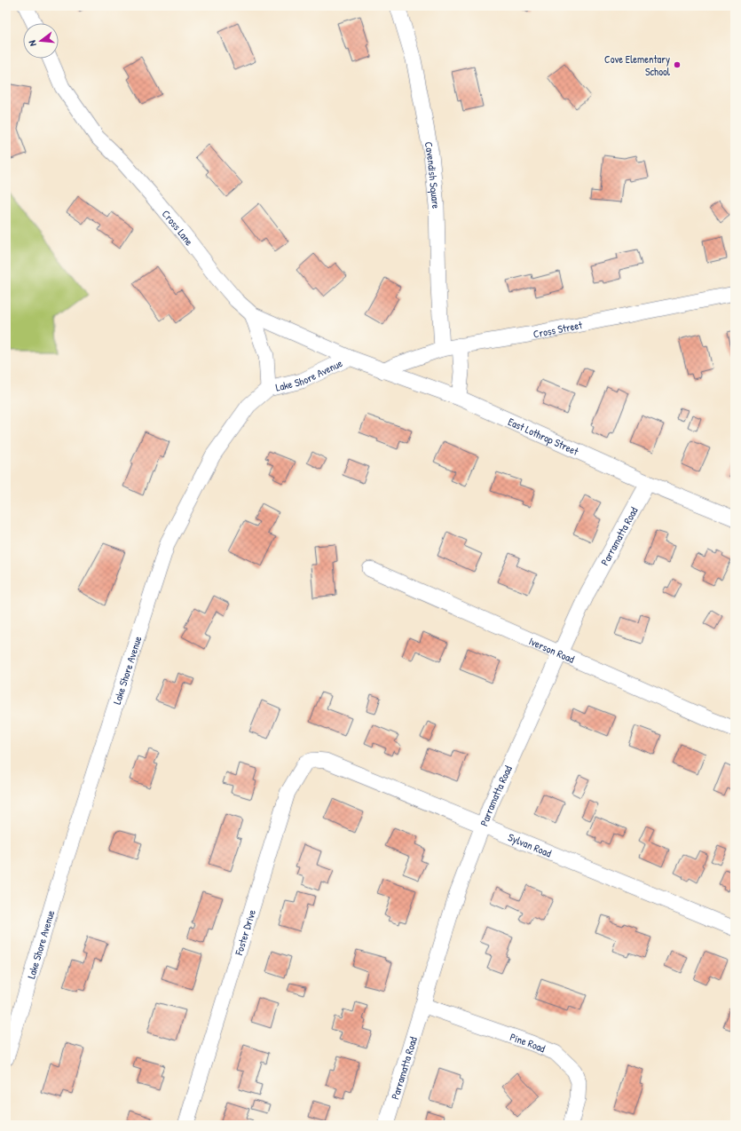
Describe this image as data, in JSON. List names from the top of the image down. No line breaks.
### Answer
{"streets":{"street":["Cavendish Square","Cross Lane","Cross Street","Lake Shore Avenue","East Lothrop Street","Parramatta Road","Iverson Road","Sylvan Road","Foster Drive","Pine Road"]},"crossings":[["Cavendish Square","Cross Street"],["Cross Lane","Lake Shore Avenue"],["Cross Lane","East Lothrop Street"],["Cross Street","East Lothrop Street"],["Lake Shore Avenue","East Lothrop Street"],["East Lothrop Street","Parramatta Road"],["Parramatta Road","Iverson Road"],["Parramatta Road","Sylvan Road"],["Parramatta Road","Pine Road"],["Sylvan Road","Foster Drive"]],"places":["Cove Elementary School"],"north":"left"}
